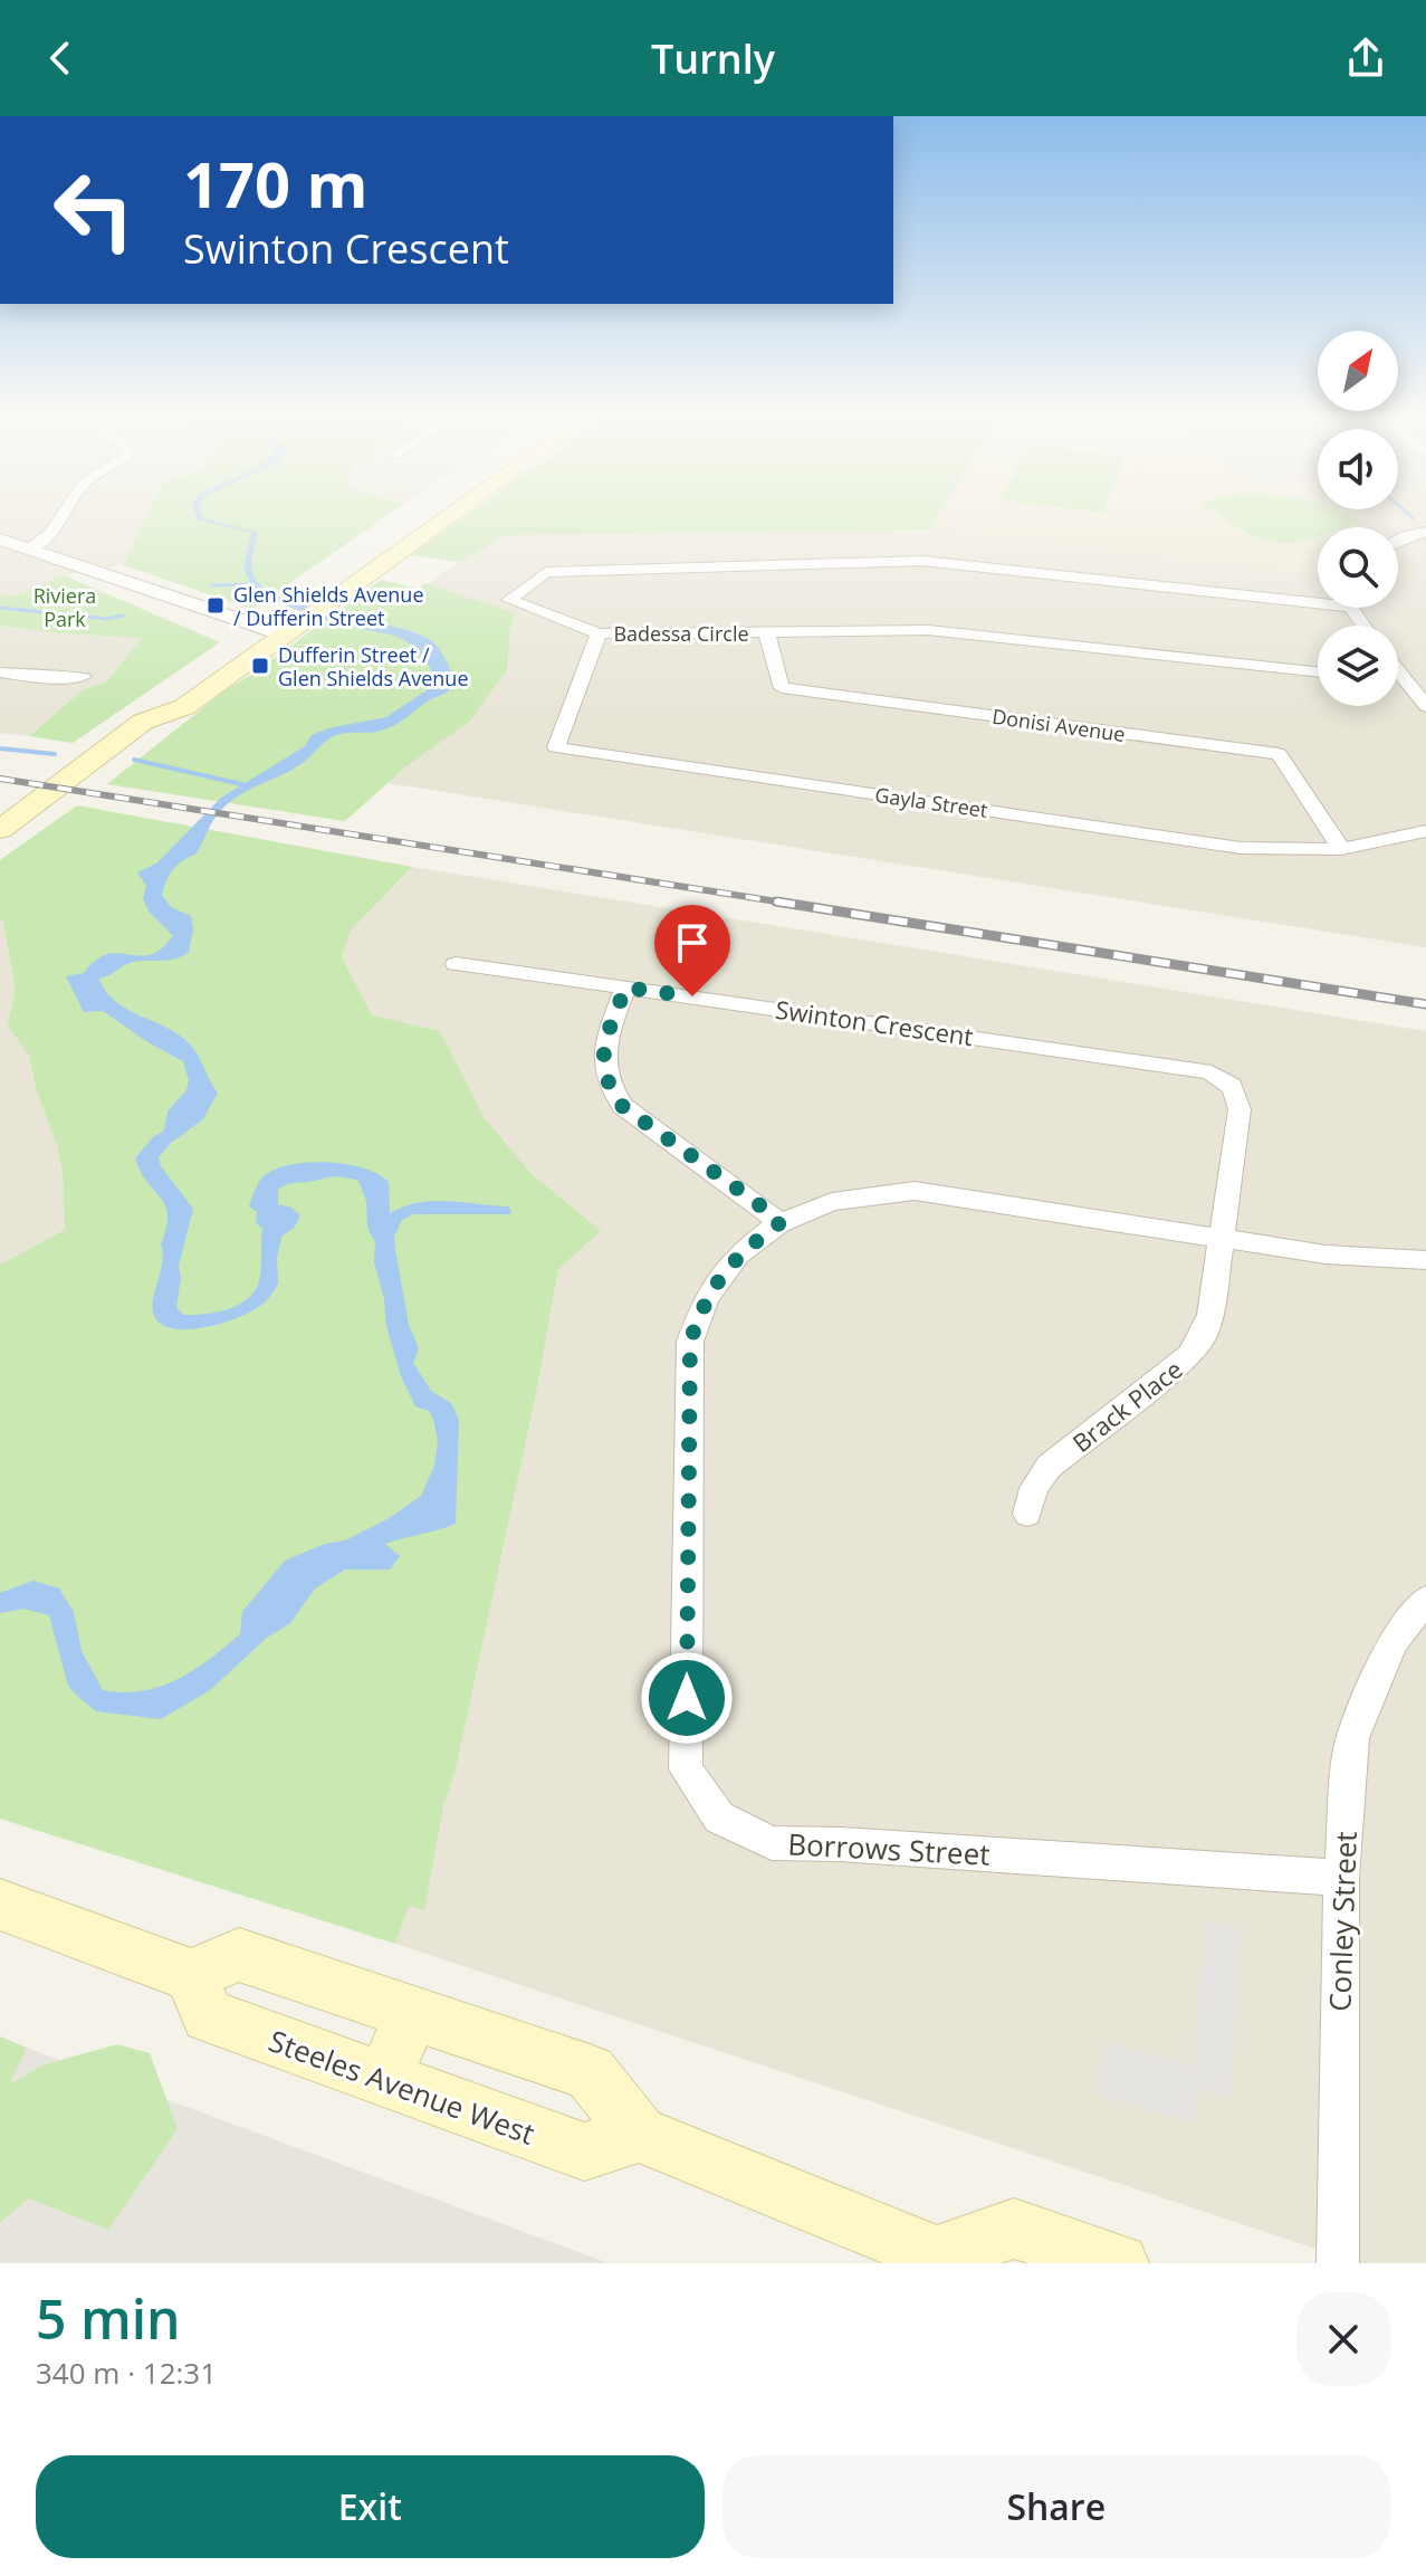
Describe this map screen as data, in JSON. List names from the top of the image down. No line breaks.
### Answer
{"streets":{"main road":["Steeles Avenue West"],"street":["Badessa Circle","Donisi Avenue","Gayla Street","Swinton Crescent","Brack Place","Borrows Street","Conley Street"]},"crossings":[["Badessa Circle","Donisi Avenue"],["Badessa Circle","Gayla Street"],["Donisi Avenue","Gayla Street"],["Swinton Crescent","Brack Place"],["Swinton Crescent","Borrows Street"],["Brack Place","Borrows Street"],["Borrows Street","Conley Street"]],"parks":["Riviera Park"],"places":{"transit":["Glen Shields Avenue / Dufferin Street","Dufferin Street / Glen Shields Avenue"]},"north":"top right","page":{"header":"Turnly","turn":["170 m","Swinton Crescent"],"heading":["5 min","340 m · 12:31"],"buttons":["Exit","Share"]}}
